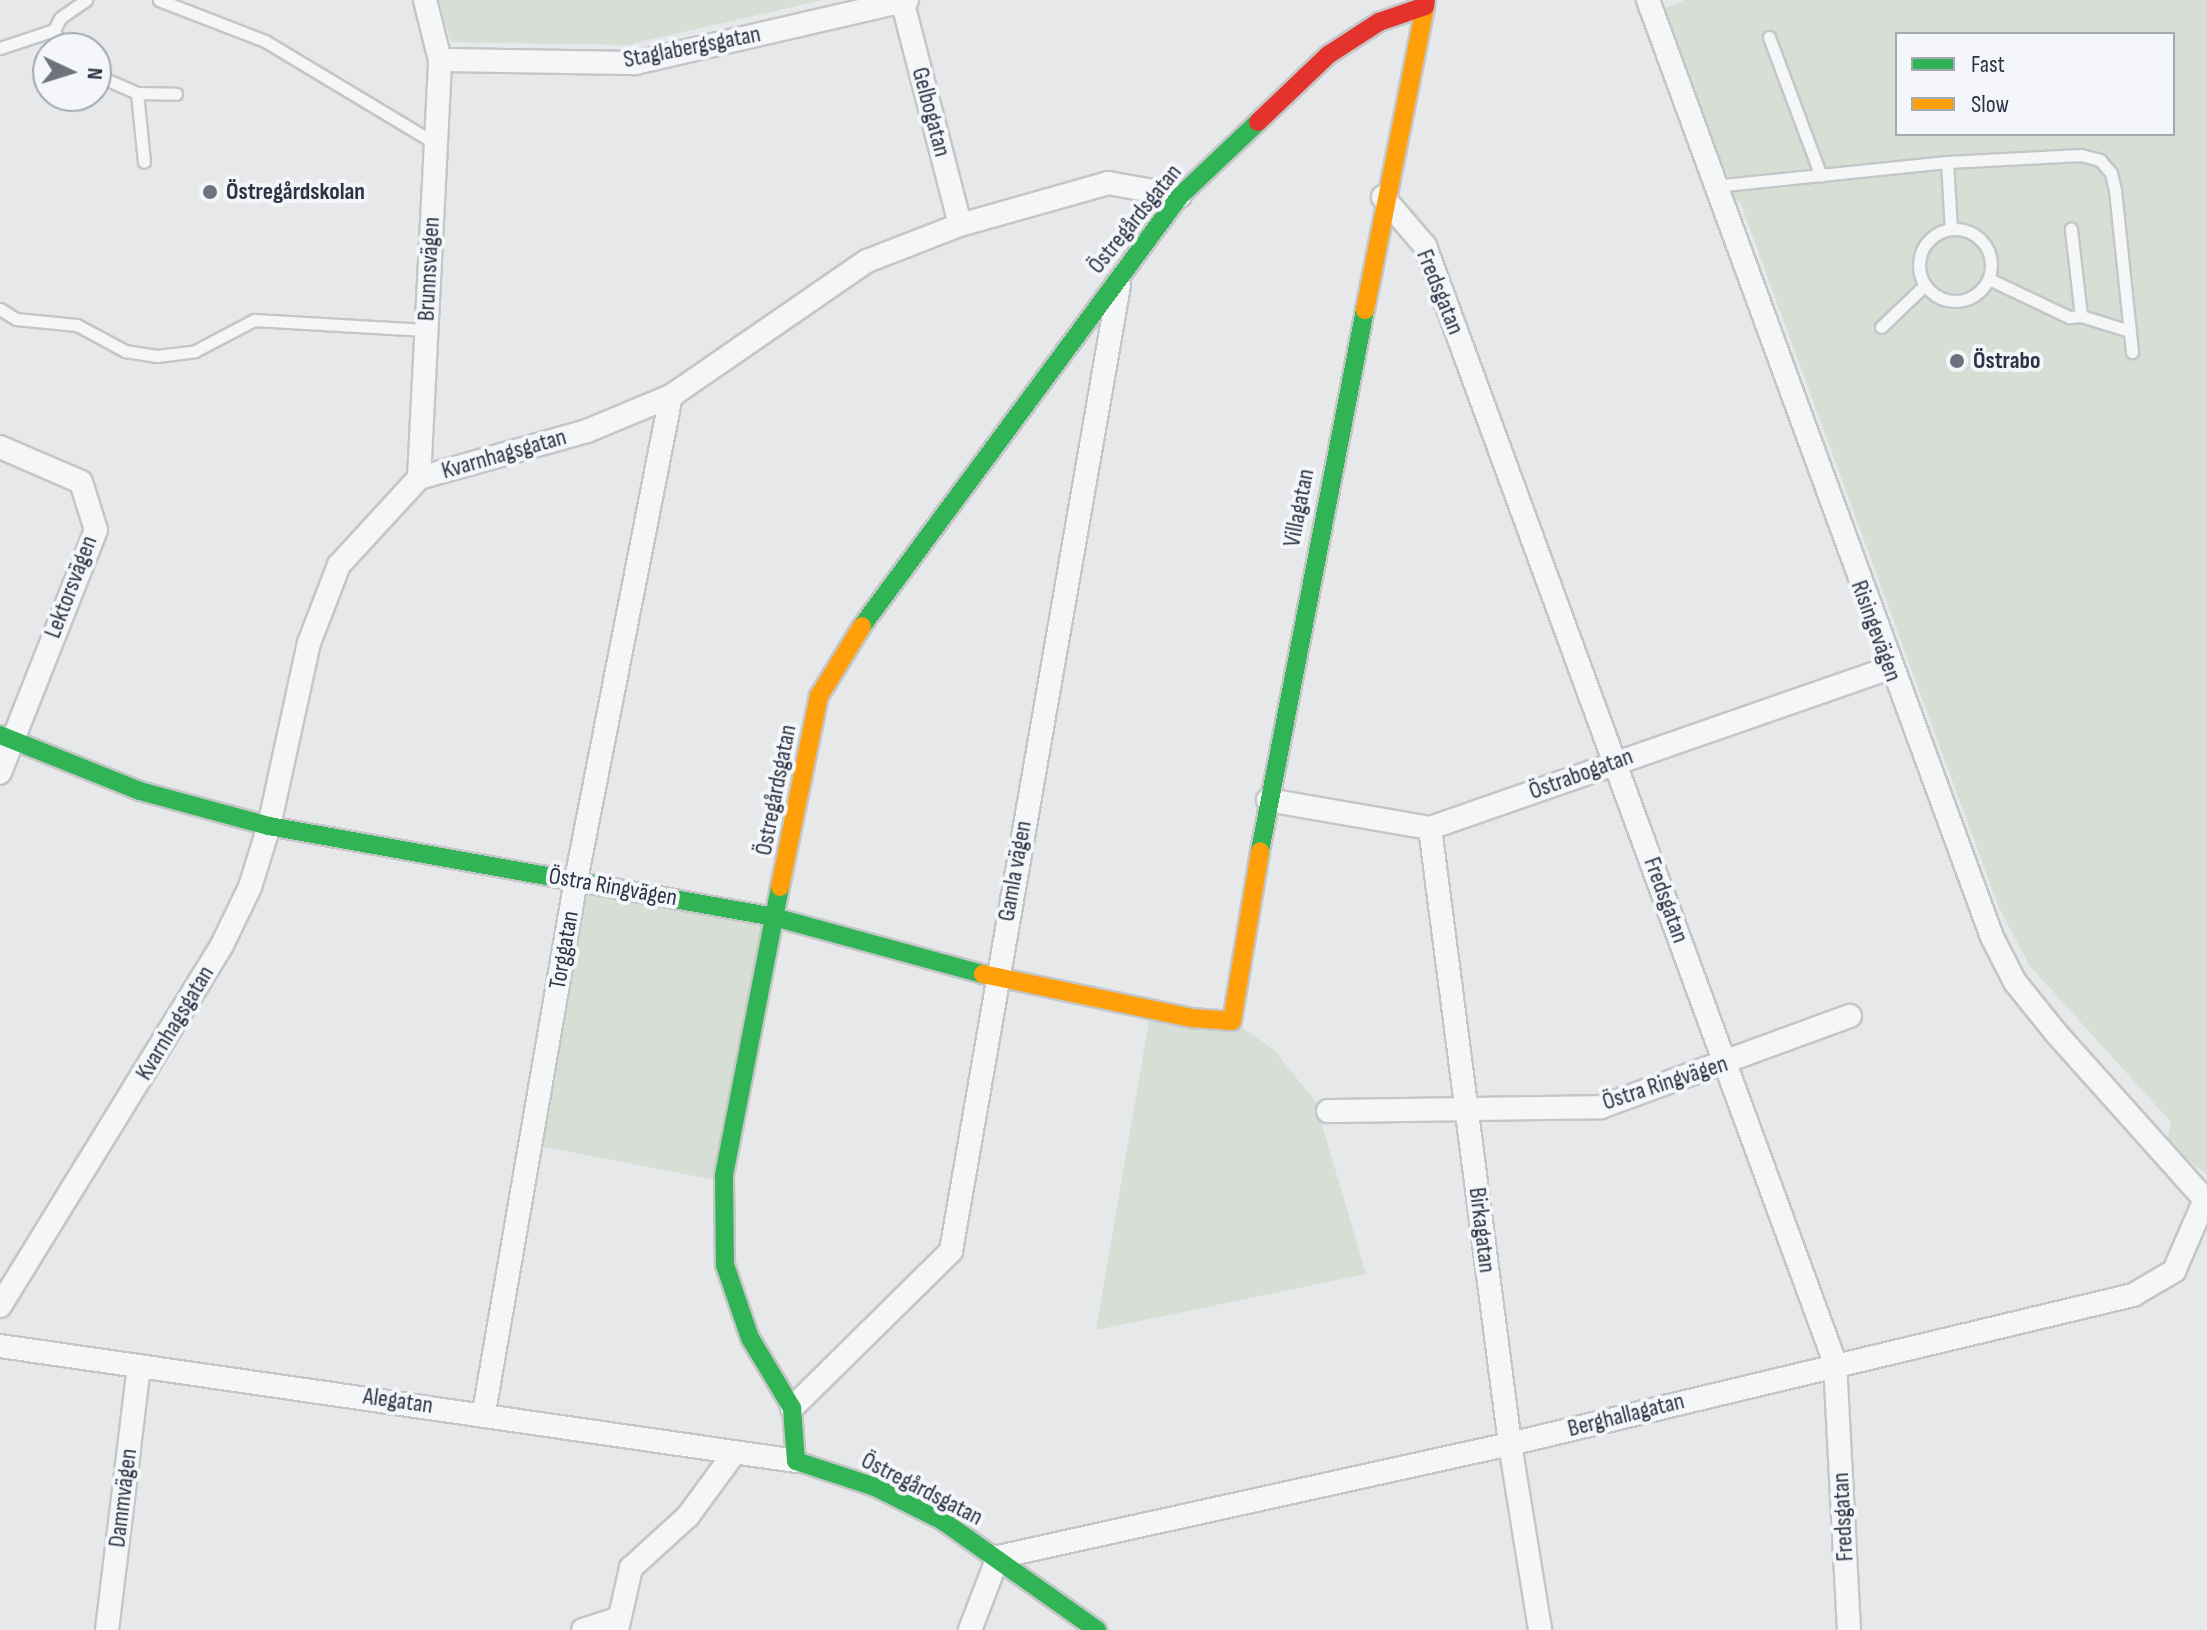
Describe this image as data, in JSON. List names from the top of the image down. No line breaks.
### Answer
{"streets":{"street":["Staglabergsgatan","Gelbogatan","Östregårdsgatan","Brunnsvägen","Fredsgatan","Kvarnhagsgatan","Villagatan","Lektorsvägen","Risingevägen","Östrabogatan","Gamla vägen","Östra Ringvägen","Torggatan","Birkagatan","Alegatan","Berghallagatan","Dammvägen"]},"crossings":[["Staglabergsgatan","Gelbogatan"],["Staglabergsgatan","Brunnsvägen"],["Gelbogatan","Kvarnhagsgatan"],["Östregårdsgatan","Kvarnhagsgatan"],["Östregårdsgatan","Villagatan"],["Östregårdsgatan","Gamla vägen"],["Östregårdsgatan","Östra Ringvägen"],["Östregårdsgatan","Alegatan"],["Östregårdsgatan","Berghallagatan"],["Brunnsvägen","Kvarnhagsgatan"],["Fredsgatan","Villagatan"],["Fredsgatan","Östrabogatan"],["Fredsgatan","Östra Ringvägen"],["Fredsgatan","Berghallagatan"],["Kvarnhagsgatan","Östra Ringvägen"],["Kvarnhagsgatan","Torggatan"],["Villagatan","Östrabogatan"],["Villagatan","Östra Ringvägen"],["Lektorsvägen","Östra Ringvägen"],["Risingevägen","Östrabogatan"],["Risingevägen","Berghallagatan"],["Östrabogatan","Birkagatan"],["Gamla vägen","Östra Ringvägen"],["Östra Ringvägen","Torggatan"],["Östra Ringvägen","Birkagatan"],["Torggatan","Alegatan"],["Birkagatan","Berghallagatan"],["Alegatan","Dammvägen"]],"places":["Östregårdskolan","Östrabo"],"legend":["Fast","Slow"],"north":"right"}
